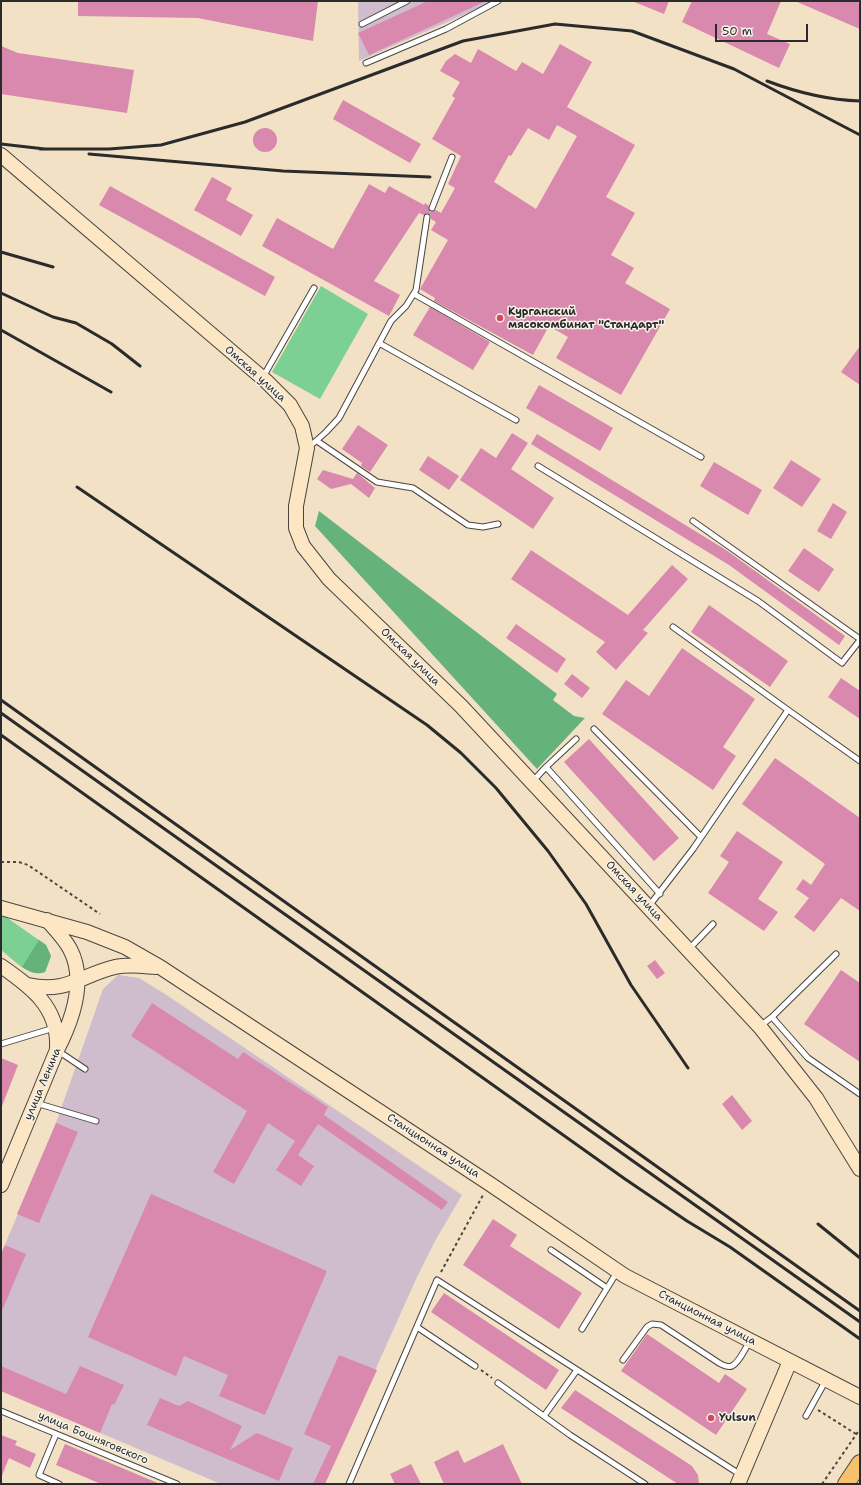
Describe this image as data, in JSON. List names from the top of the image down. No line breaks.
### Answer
{"streets":{"main road":["Омская улица","улица Ленина","Станционная улица"],"lane":["улица Бошняговского"]},"crossings":[["улица Ленина","Станционная улица"]],"places":["Курганский мясокомбинат \"Стандарт\"","Yulsun"],"scale_bar":"50 m"}
